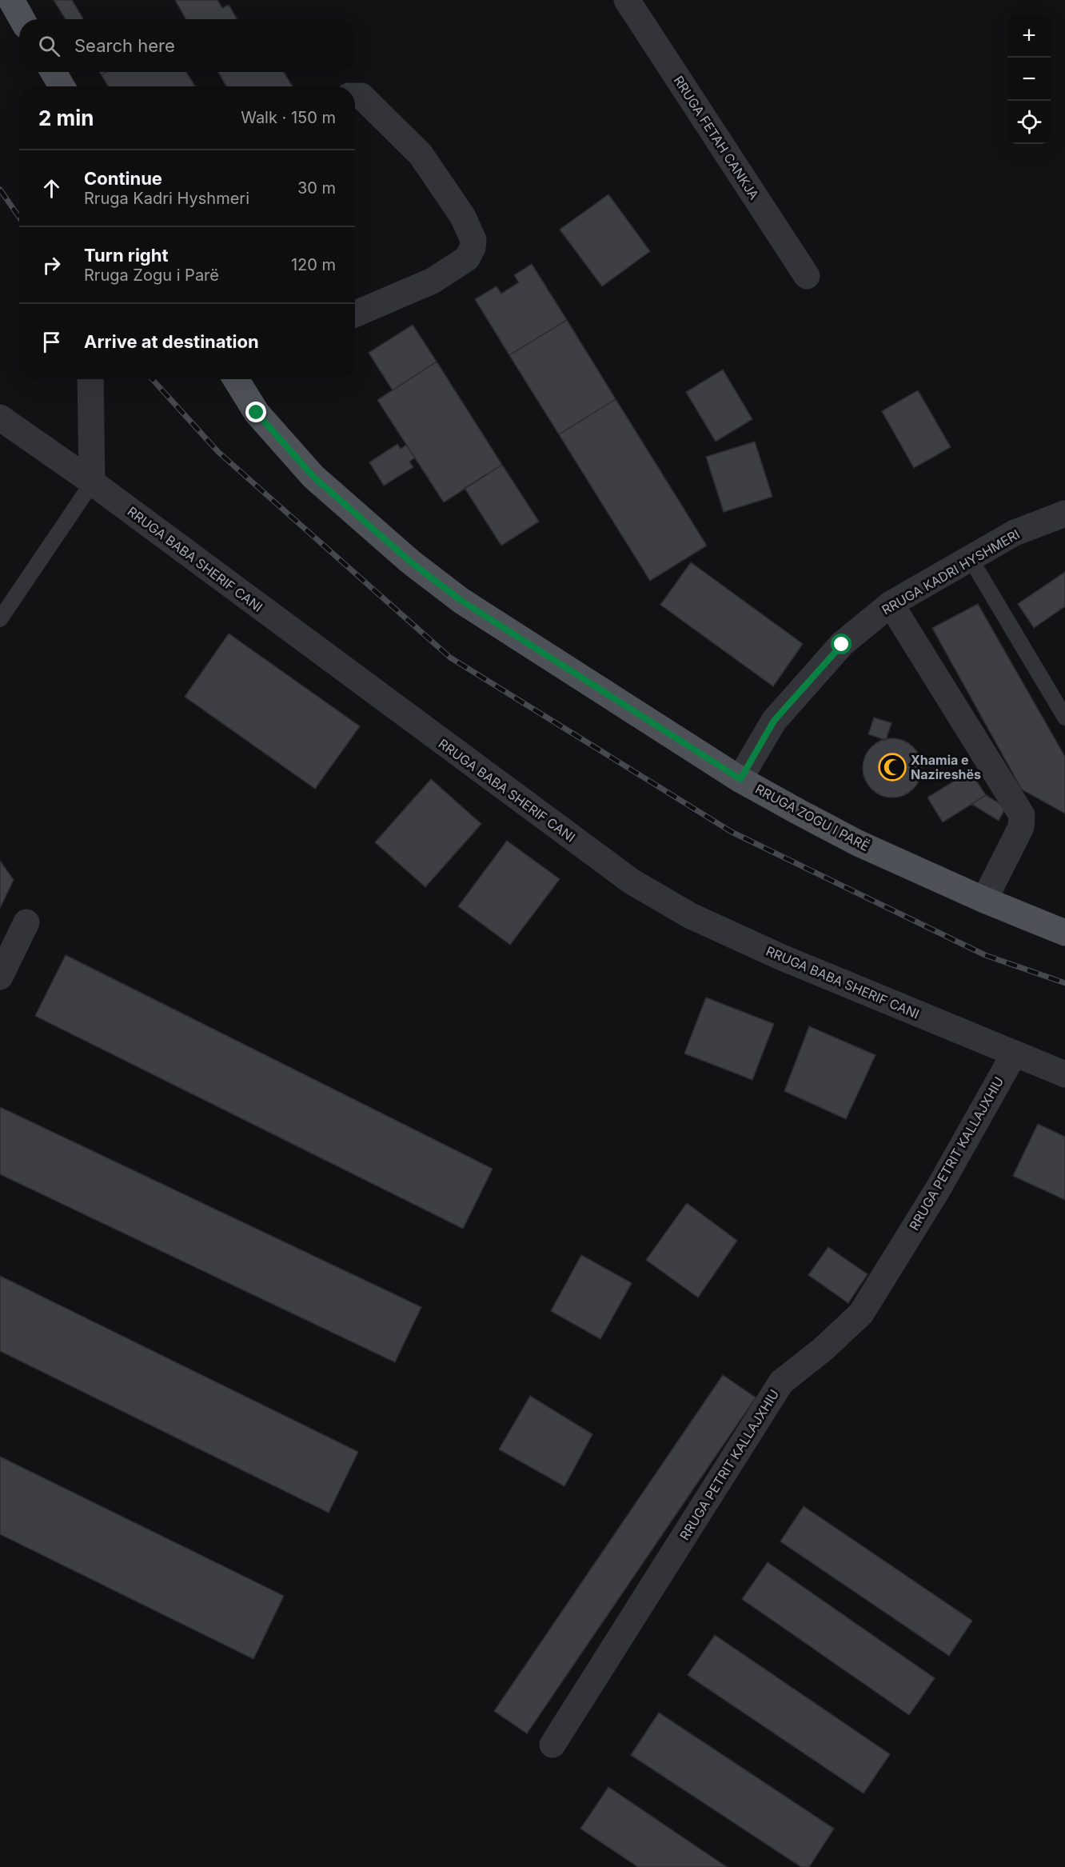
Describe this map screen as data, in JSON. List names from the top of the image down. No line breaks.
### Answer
{"streets":{"main road":["RRUGA ZOGU I PARË"],"street":["RRUGA FETAH CANKJA","RRUGA BABA SHERIF CANI","RRUGA KADRI HYSHMERI","RRUGA PETRIT KALLAJXHIU"]},"crossings":[["RRUGA BABA SHERIF CANI","RRUGA PETRIT KALLAJXHIU"],["RRUGA KADRI HYSHMERI","RRUGA ZOGU I PARË"]],"places":{"mosque":["Xhamia e Nazireshës"]},"page":{"map_buttons":["+","−"],"search":"Search here","heading":["2 min","Walk · 150 m"],"list":[["Continue","Rruga Kadri Hyshmeri","30 m"],["Turn right","Rruga Zogu i Parë","120 m"],"Arrive at destination"]}}
